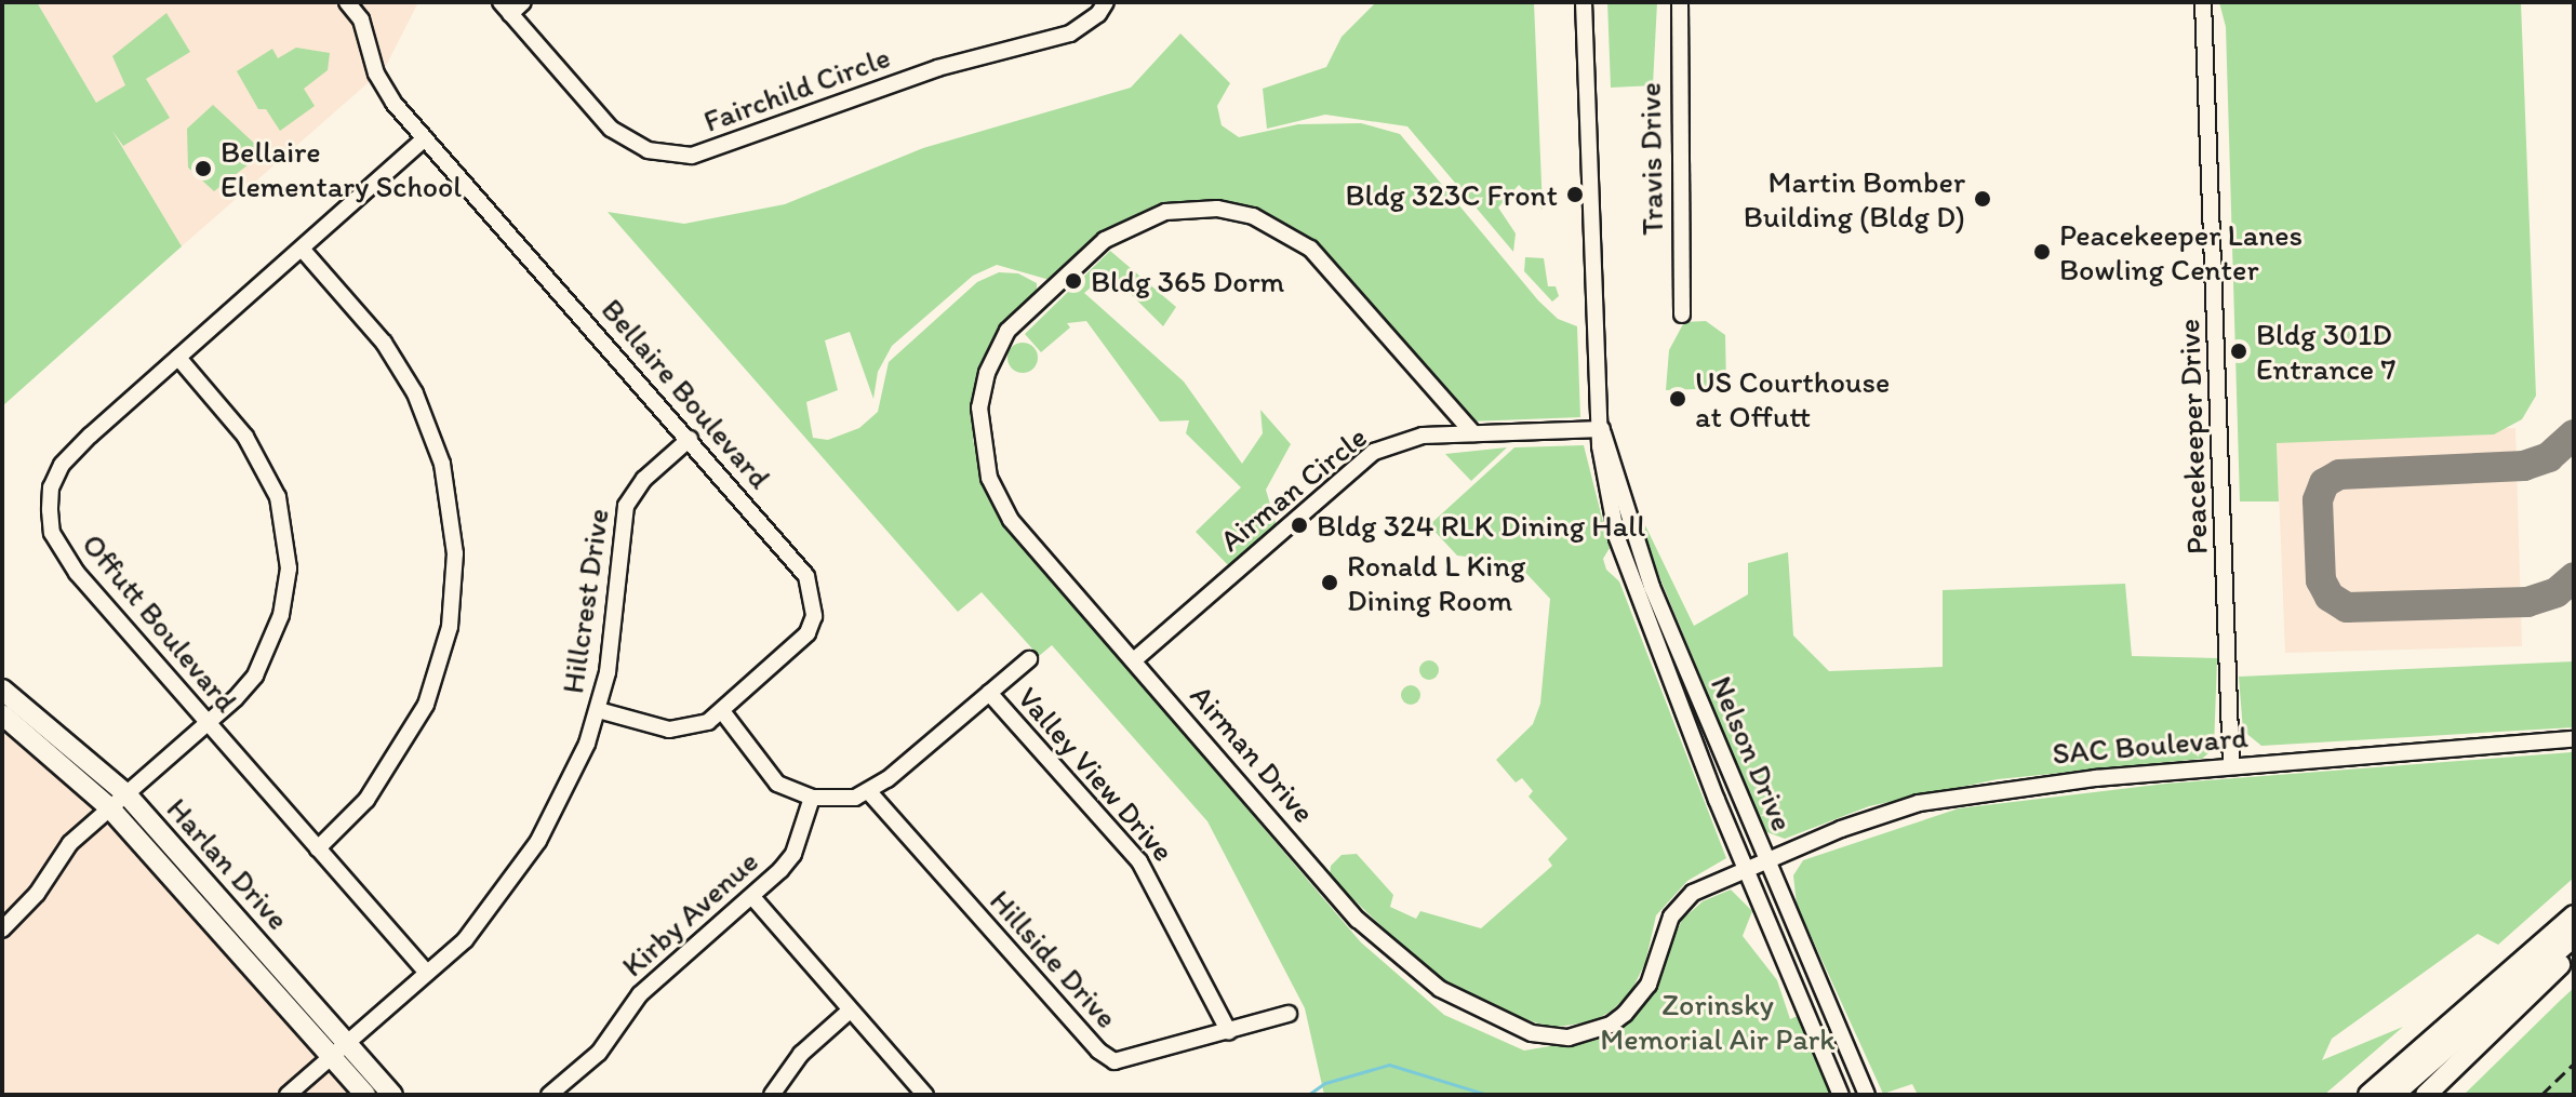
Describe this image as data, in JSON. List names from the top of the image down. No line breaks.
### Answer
{"streets":{"main road":["Harlan Drive"],"street":["Fairchild Circle","Travis Drive","Bellaire Boulevard","Peacekeeper Drive","Airman Circle","Hillcrest Drive","Offutt Boulevard","SAC Boulevard","Airman Drive","Nelson Drive","Valley View Drive","Kirby Avenue","Hillside Drive"]},"crossings":[["Bellaire Boulevard","Hillcrest Drive"],["Bellaire Boulevard","Offutt Boulevard"],["Peacekeeper Drive","SAC Boulevard"],["Airman Circle","Airman Drive"],["Hillcrest Drive","Offutt Boulevard"],["Hillcrest Drive","Harlan Drive"],["SAC Boulevard","Airman Drive"],["SAC Boulevard","Nelson Drive"],["Airman Drive","Nelson Drive"],["Valley View Drive","Hillside Drive"]],"parks":["Zorinsky Memorial Air Park"],"places":["Bellaire Elementary School","Bldg 323C Front","Martin Bomber Building (Bldg D)","Peacekeeper Lanes Bowling Center","Bldg 365 Dorm","Bldg 301D Entrance 7","US Courthouse at Offutt","Bldg 324 RLK Dining Hall","Ronald L King Dining Room"]}
